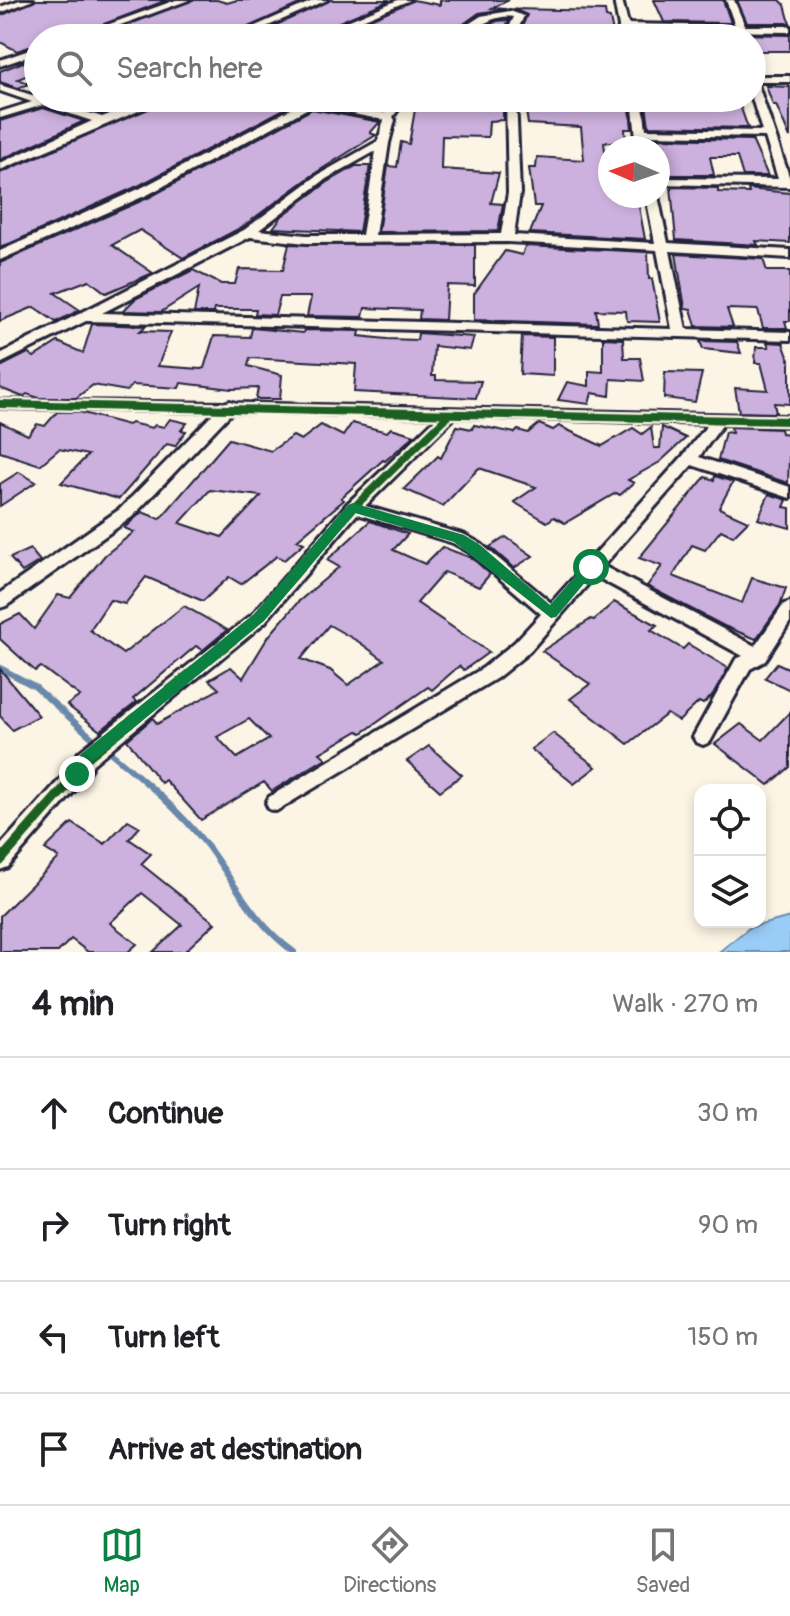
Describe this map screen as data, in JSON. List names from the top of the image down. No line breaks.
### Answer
{"north":"left","page":{"search":"Search here","heading":["4 min","Walk · 270 m"],"list":[["Continue","30 m"],["Turn right","90 m"],["Turn left","150 m"],"Arrive at destination"],"nav":["Map","Directions","Saved"]}}
